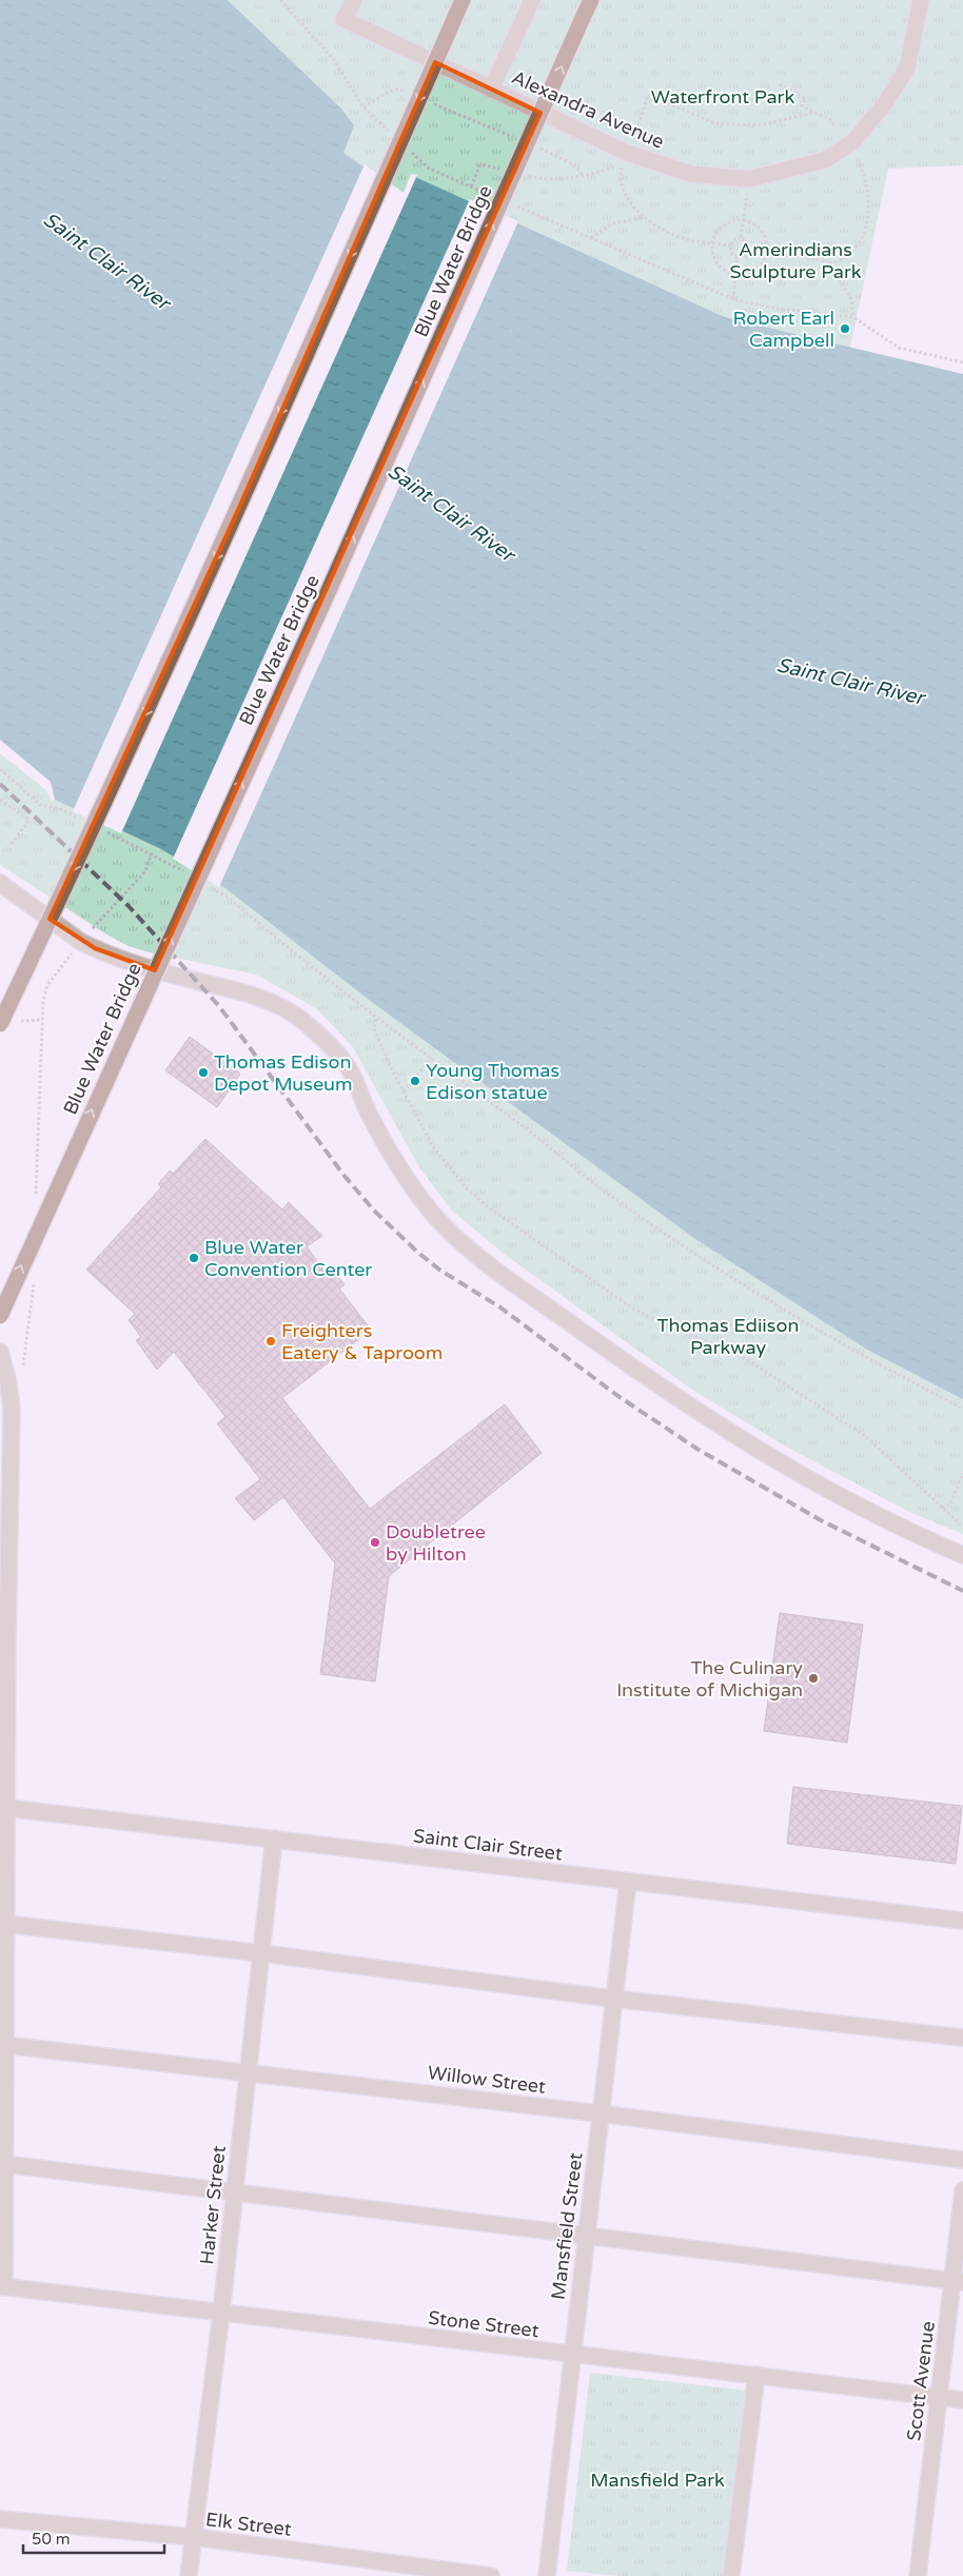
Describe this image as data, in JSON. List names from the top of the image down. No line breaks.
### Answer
{"streets":{"highway":["Blue Water Bridge"],"street":["Alexandra Avenue","Saint Clair Street","Willow Street","Harker Street","Mansfield Street","Stone Street","Scott Avenue","Elk Street"]},"crossings":[["Saint Clair Street","Harker Street"],["Saint Clair Street","Mansfield Street"],["Willow Street","Harker Street"],["Willow Street","Mansfield Street"],["Harker Street","Stone Street"],["Harker Street","Elk Street"],["Mansfield Street","Stone Street"],["Stone Street","Scott Avenue"]],"water":["Saint Clair River"],"parks":["Waterfront Park","Amerindians Sculpture Park","Thomas Ediison Parkway","Mansfield Park"],"places":["Robert Earl Campbell","Thomas Edison Depot Museum","Young Thomas Edison statue","Blue Water Convention Center","Freighters Eatery & Taproom","Doubletree by Hilton","The Culinary Institute of Michigan"],"scale_bar":"50 m"}
